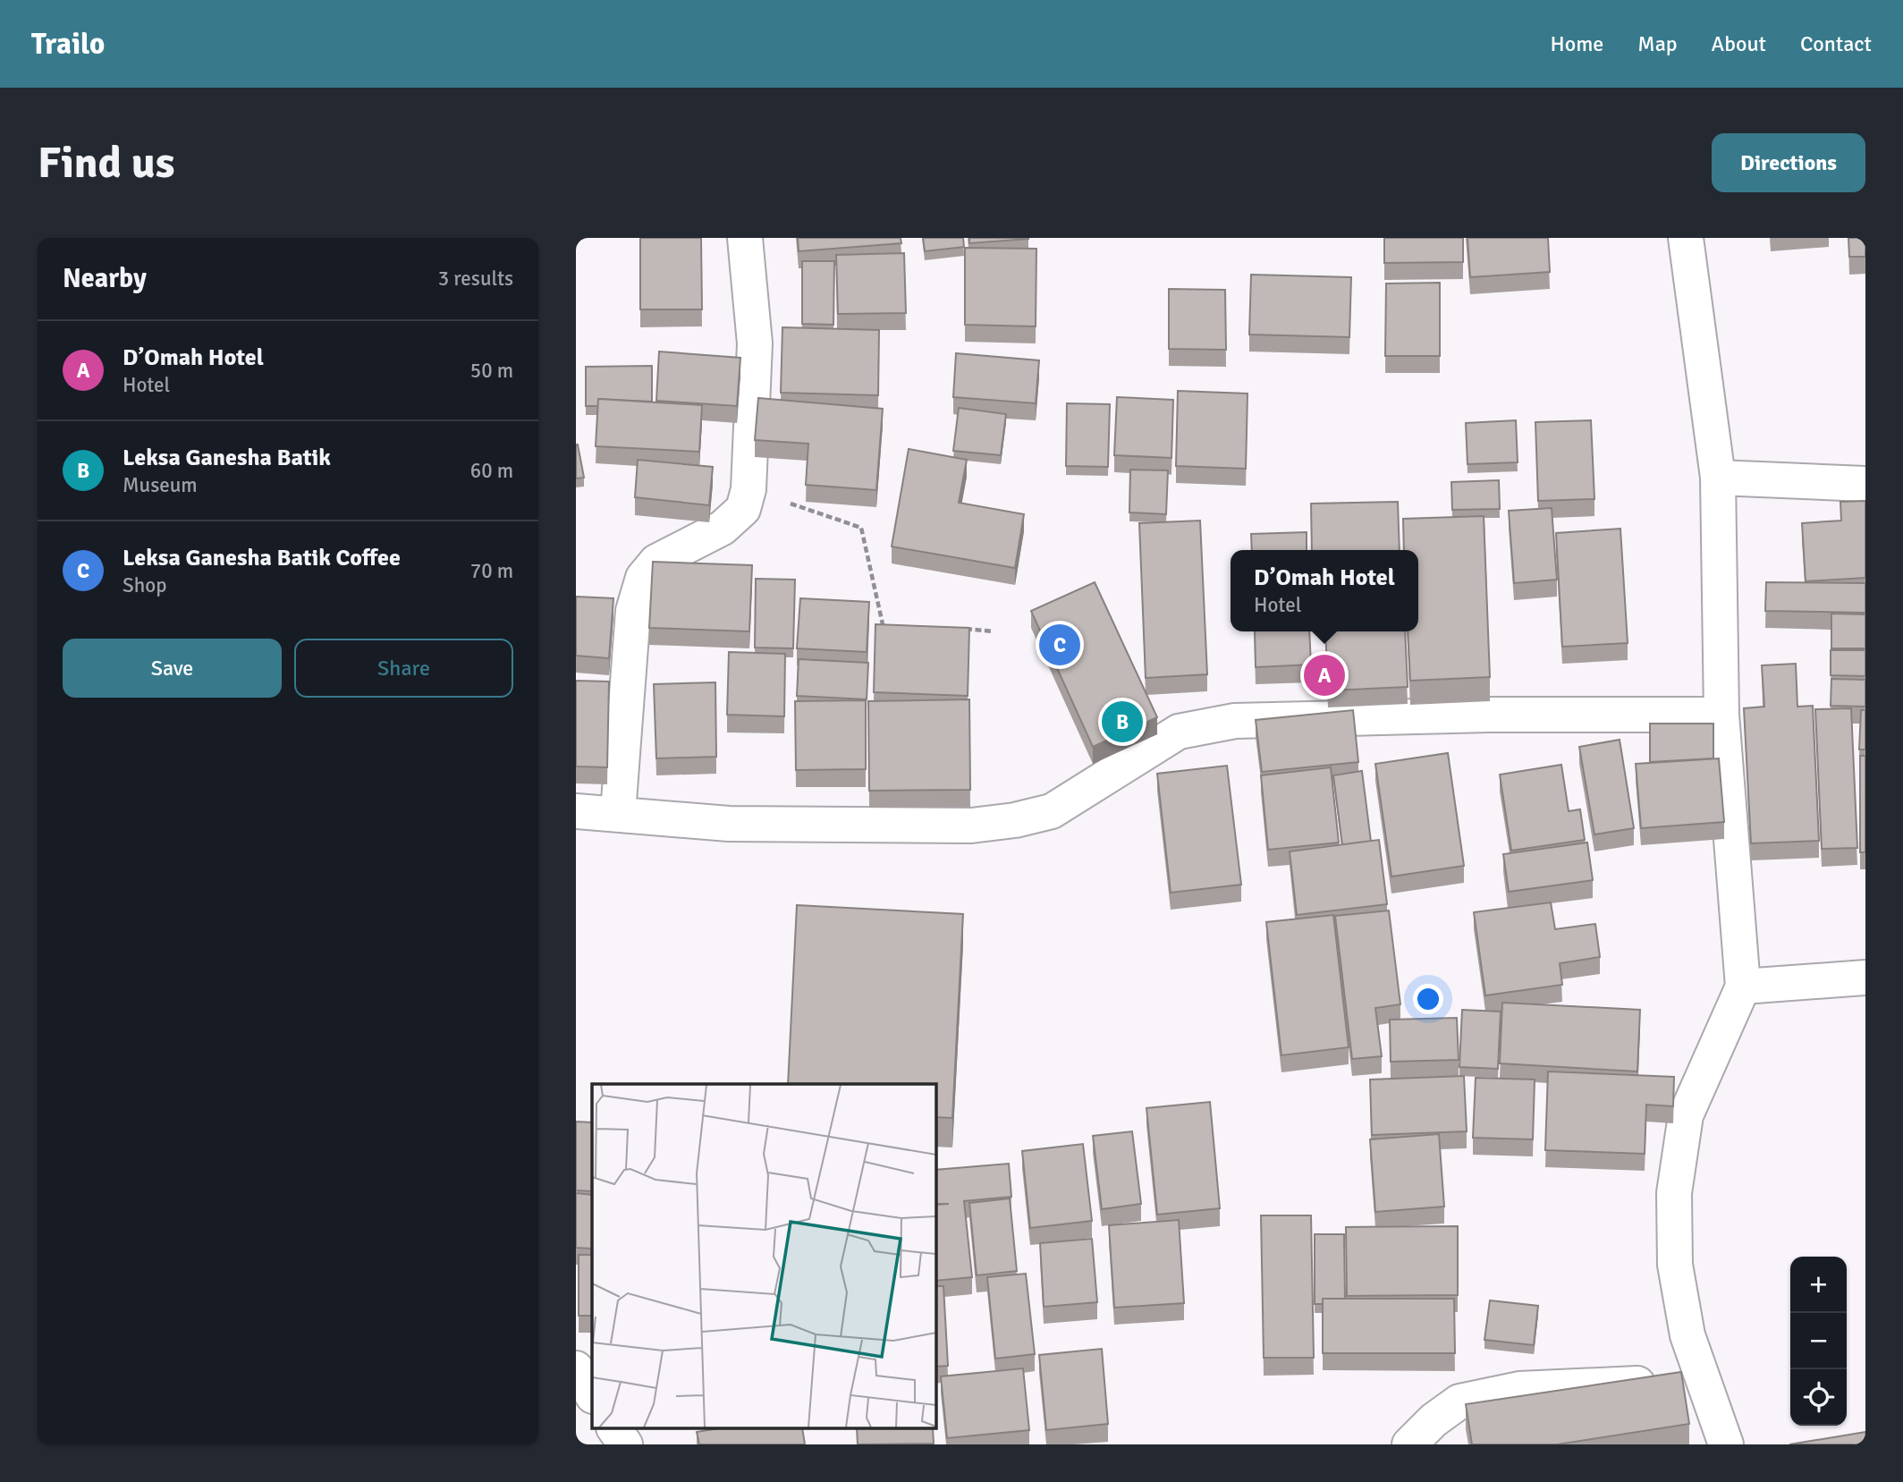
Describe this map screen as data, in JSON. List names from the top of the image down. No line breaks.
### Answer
{"page":{"header":"Trailo","nav":["Home","Map","About","Contact"],"buttons":["Directions",["Save","Share"]],"title":"Find us","heading":["Nearby","3 results"],"list":[{"mark":"A","name":"D’Omah Hotel","note":"Hotel","value":"50 m"},{"mark":"B","name":"Leksa Ganesha Batik","note":"Museum","value":"60 m"},{"mark":"C","name":"Leksa Ganesha Batik Coffee","note":"Shop","value":"70 m"}],"popup":["D’Omah Hotel","Hotel"],"pins":["C","A","B"],"map_buttons":["+","−"]}}
